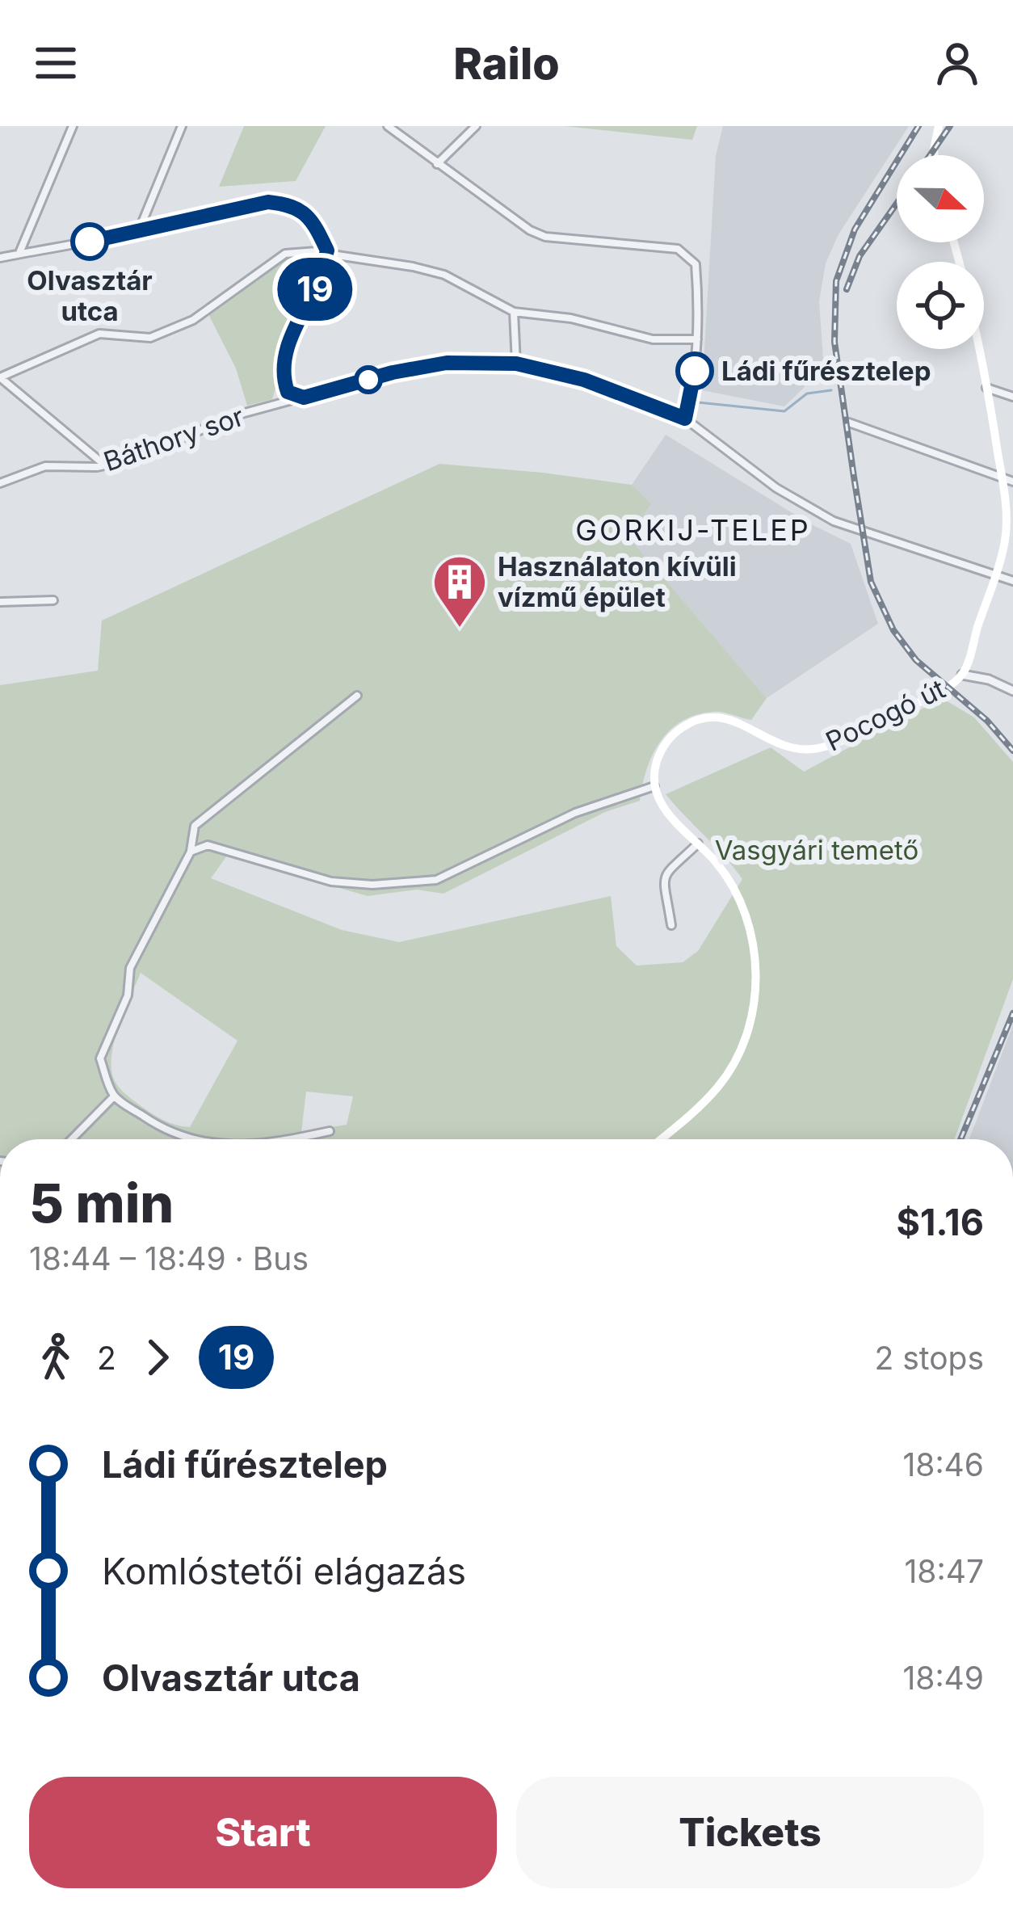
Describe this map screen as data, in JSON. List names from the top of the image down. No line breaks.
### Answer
{"streets":{"main road":["Pocogó út"],"street":["Báthory sor"]},"districts":["GORKIJ-TELEP"],"parks":["Vasgyári temető"],"places":{"other":["Olvasztár utca","Ládi fűrésztelep"],"building":["Használaton kívüli vízmű épület"]},"lines":["bus line 19"],"north":"right","page":{"header":"Railo","on_map":"19","heading":["5 min","18:44 – 18:49 · Bus","$1.16"],"legs":["2","19","2 stops"],"list":[{"name":"Ládi fűrésztelep","value":"18:46"},{"name":"Komlóstetői elágazás","value":"18:47"},{"name":"Olvasztár utca","value":"18:49"}],"buttons":["Start","Tickets"]}}
